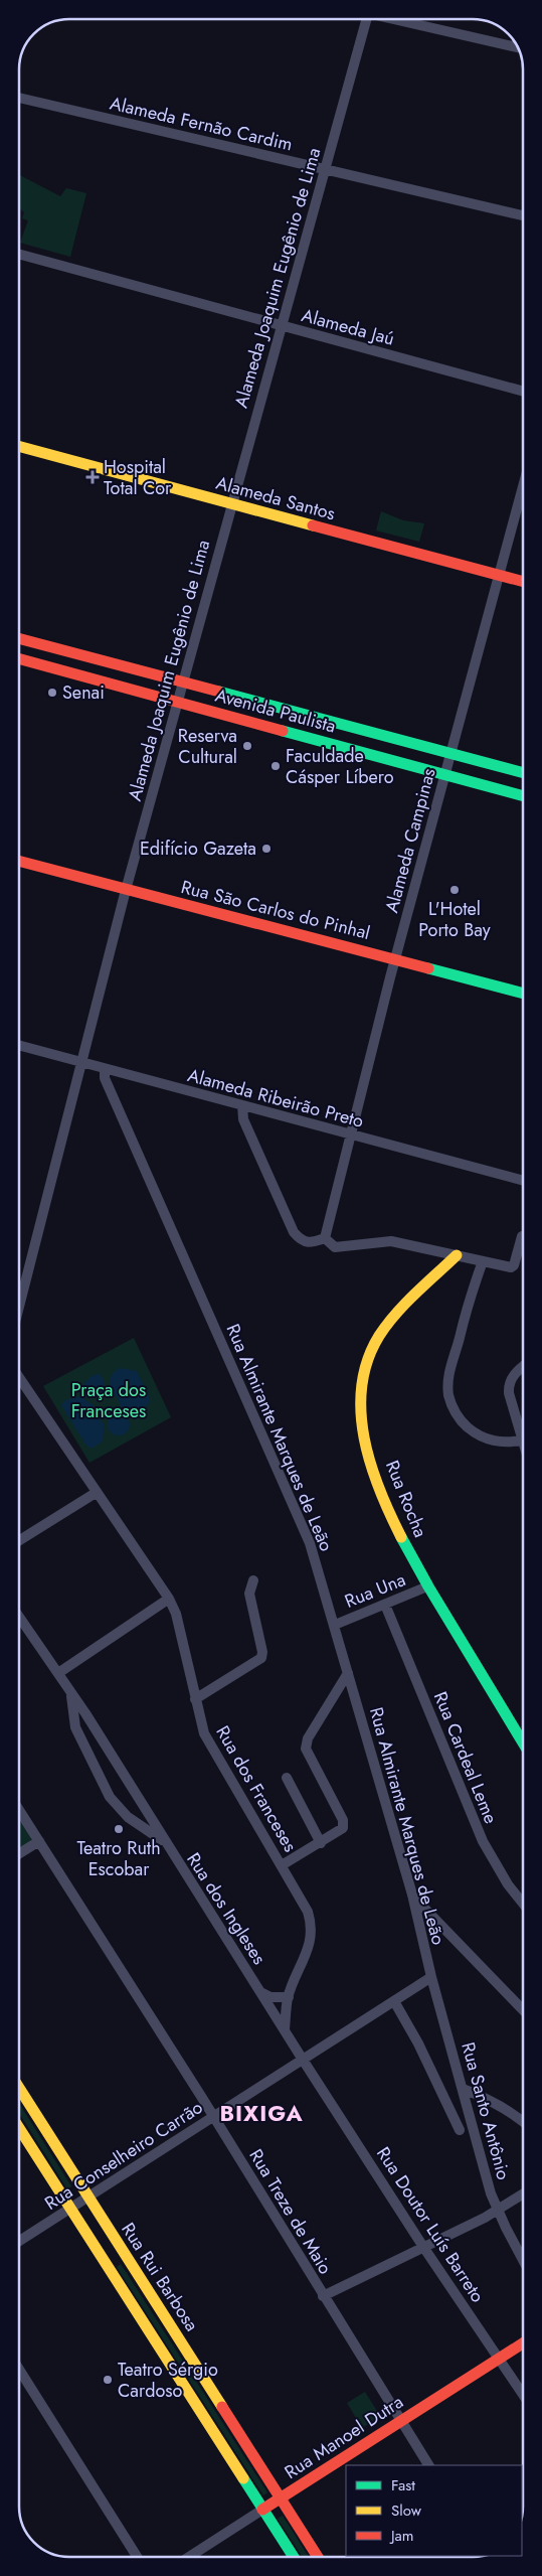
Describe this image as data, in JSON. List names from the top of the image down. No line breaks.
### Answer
{"streets":{"main road":["Alameda Santos","Avenida Paulista","Rua São Carlos do Pinhal","Rua Rocha","Rua Rui Barbosa","Rua Manoel Dutra"],"street":["Alameda Fernão Cardim","Alameda Joaquim Eugênio de Lima","Alameda Jaú","Alameda Campinas","Alameda Ribeirão Preto","Rua Almirante Marques de Leão","Rua Una","Rua Cardeal Leme","Rua dos Franceses","Rua dos Ingleses","Rua Santo Antônio","Rua Conselheiro Carrão","Rua Treze de Maio","Rua Doutor Luís Barreto"]},"crossings":[["Alameda Fernão Cardim","Alameda Joaquim Eugênio de Lima"],["Alameda Joaquim Eugênio de Lima","Alameda Jaú"],["Alameda Joaquim Eugênio de Lima","Alameda Santos"],["Alameda Joaquim Eugênio de Lima","Avenida Paulista"],["Alameda Joaquim Eugênio de Lima","Rua São Carlos do Pinhal"],["Alameda Joaquim Eugênio de Lima","Alameda Ribeirão Preto"],["Alameda Santos","Alameda Campinas"],["Avenida Paulista","Alameda Campinas"],["Alameda Campinas","Rua São Carlos do Pinhal"],["Alameda Campinas","Alameda Ribeirão Preto"],["Alameda Ribeirão Preto","Rua Almirante Marques de Leão"],["Rua Almirante Marques de Leão","Rua Una"],["Rua Almirante Marques de Leão","Rua Santo Antônio"],["Rua Almirante Marques de Leão","Rua Conselheiro Carrão"],["Rua Rocha","Rua Una"],["Rua Una","Rua Cardeal Leme"],["Rua dos Franceses","Rua dos Ingleses"],["Rua dos Ingleses","Rua Conselheiro Carrão"],["Rua dos Ingleses","Rua Doutor Luís Barreto"],["Rua Santo Antônio","Rua Conselheiro Carrão"],["Rua Conselheiro Carrão","Rua Treze de Maio"],["Rua Conselheiro Carrão","Rua Doutor Luís Barreto"],["Rua Conselheiro Carrão","Rua Rui Barbosa"],["Rua Treze de Maio","Rua Manoel Dutra"],["Rua Doutor Luís Barreto","Rua Manoel Dutra"],["Rua Rui Barbosa","Rua Manoel Dutra"]],"districts":["BIXIGA"],"parks":["Praça dos Franceses"],"places":{"health":["Hospital Total Cor"],"other":["Senai","Reserva Cultural","Faculdade Cásper Líbero","Edifício Gazeta","L'Hotel Porto Bay","Teatro Ruth Escobar","Teatro Sérgio Cardoso"]},"legend":["Fast","Slow","Jam"]}
